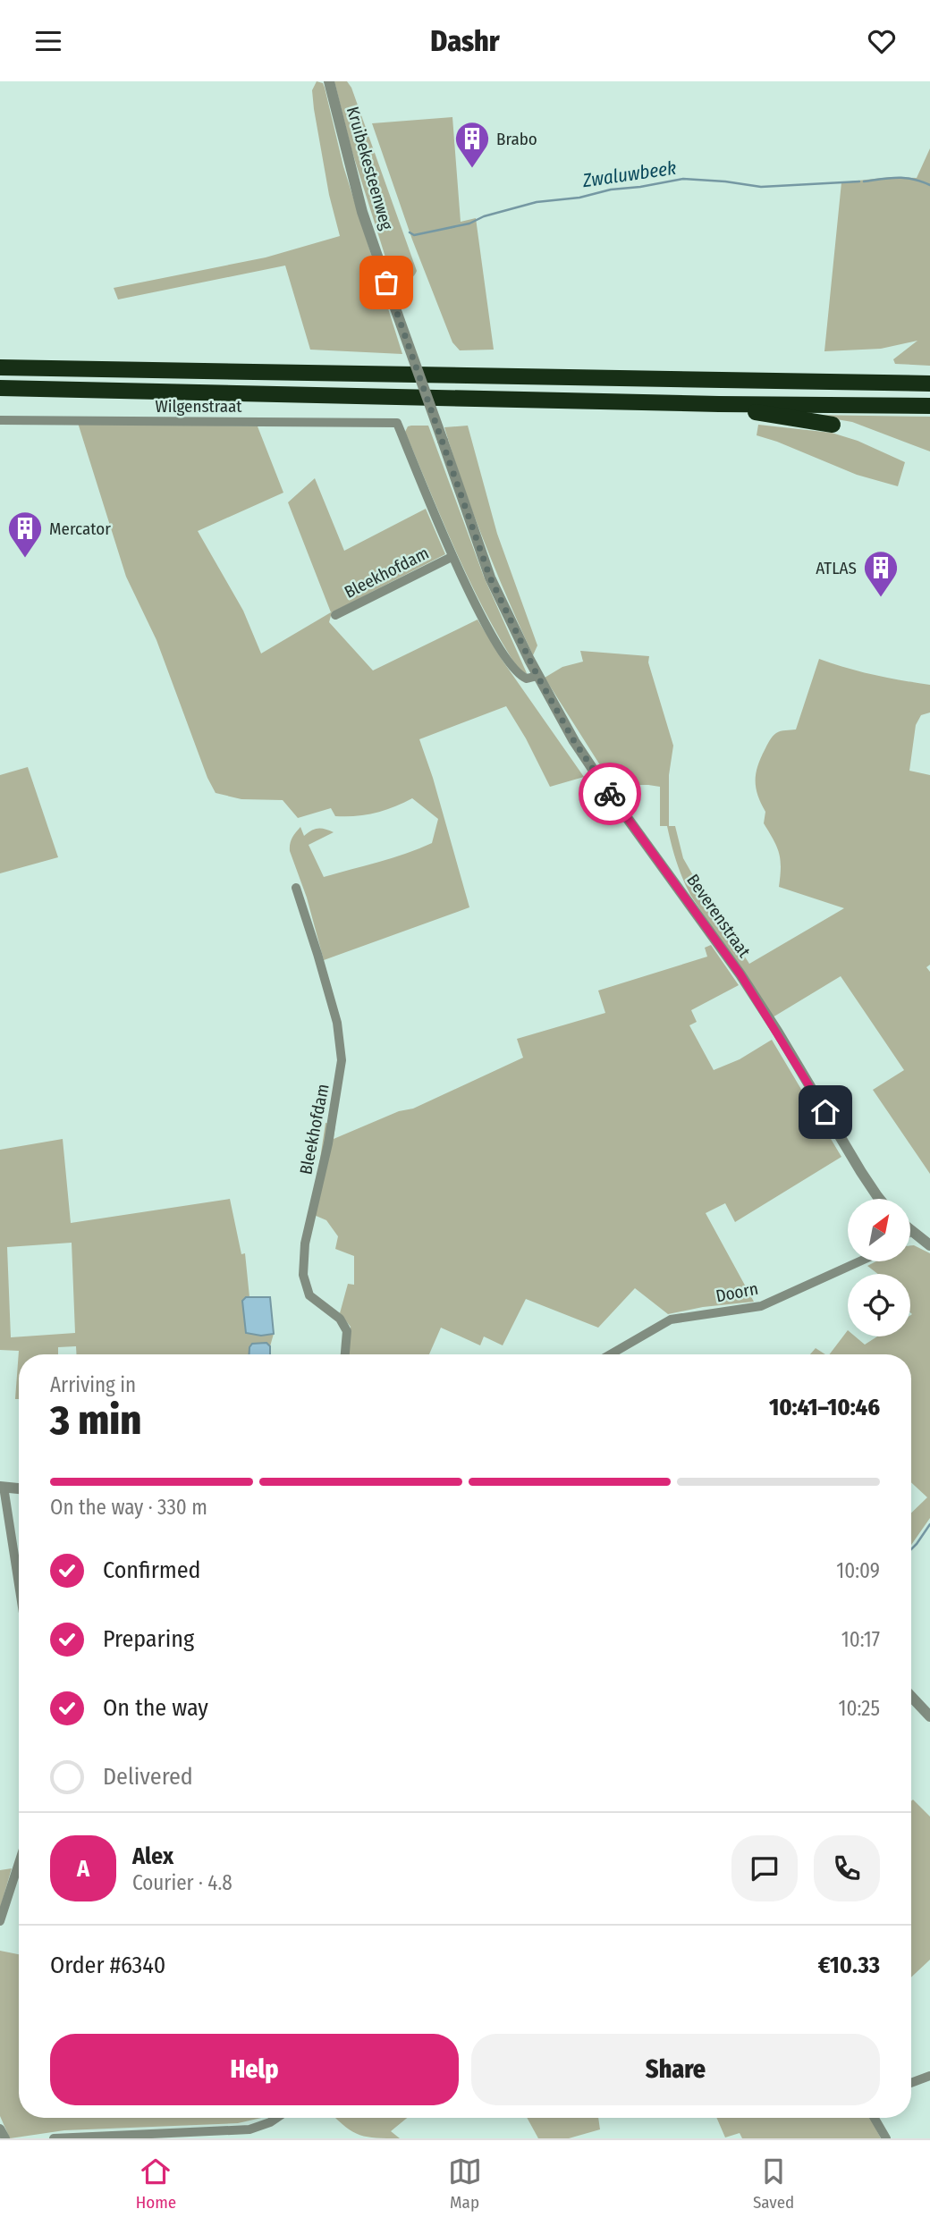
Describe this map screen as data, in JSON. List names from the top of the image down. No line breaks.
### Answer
{"streets":{"street":["Kruibekesteenweg","Wilgenstraat","Bleekhofdam","Beverenstraat","Doorn"]},"crossings":[["Kruibekesteenweg","Beverenstraat"],["Wilgenstraat","Bleekhofdam"]],"water":["Zwaluwbeek"],"places":{"building":["Brabo","Mercator","ATLAS"]},"north":"top right","page":{"header":"Dashr","heading":["3 min","Arriving in","10:41–10:46"],"panel":["Alex","Courier · 4.8","Order #6340","€10.33"],"bar":"On the way · 330 m","list":[["Confirmed","10:09"],["Preparing","10:17"],["On the way","10:25"],"Delivered"],"round":"A","buttons":["Help","Share"],"tabs":["Home","Map","Saved"]}}
